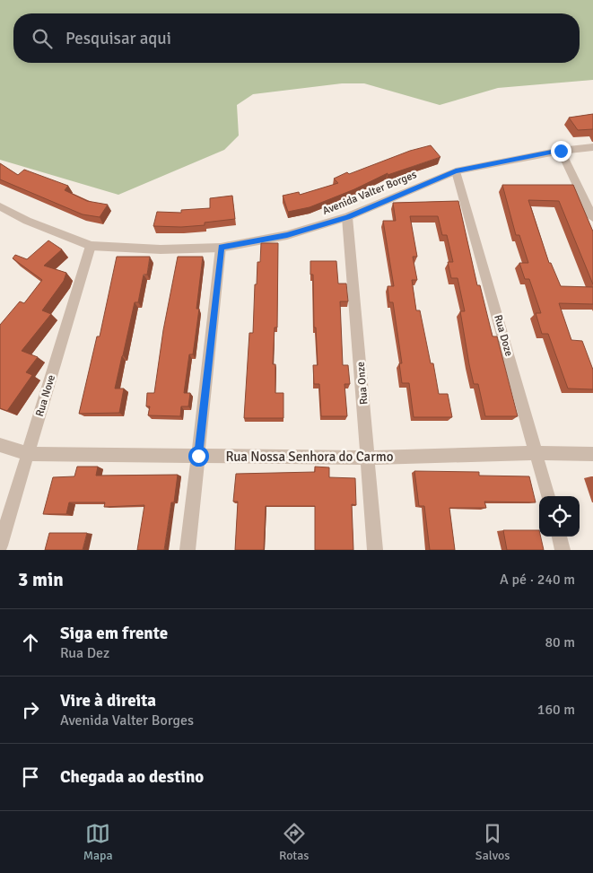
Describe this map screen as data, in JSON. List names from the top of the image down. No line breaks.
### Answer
{"streets":{"street":["Avenida Valter Borges","Rua Doze","Rua Onze","Rua Nove","Rua Nossa Senhora do Carmo"]},"crossings":[["Avenida Valter Borges","Rua Doze"],["Avenida Valter Borges","Rua Onze"],["Avenida Valter Borges","Rua Nove"],["Rua Doze","Rua Nossa Senhora do Carmo"],["Rua Onze","Rua Nossa Senhora do Carmo"],["Rua Nove","Rua Nossa Senhora do Carmo"]],"page":{"search":"Pesquisar aqui","heading":["3 min","A pé · 240 m"],"list":[["Siga em frente","Rua Dez","80 m"],["Vire à direita","Avenida Valter Borges","160 m"],"Chegada ao destino"],"nav":["Mapa","Rotas","Salvos"]}}
